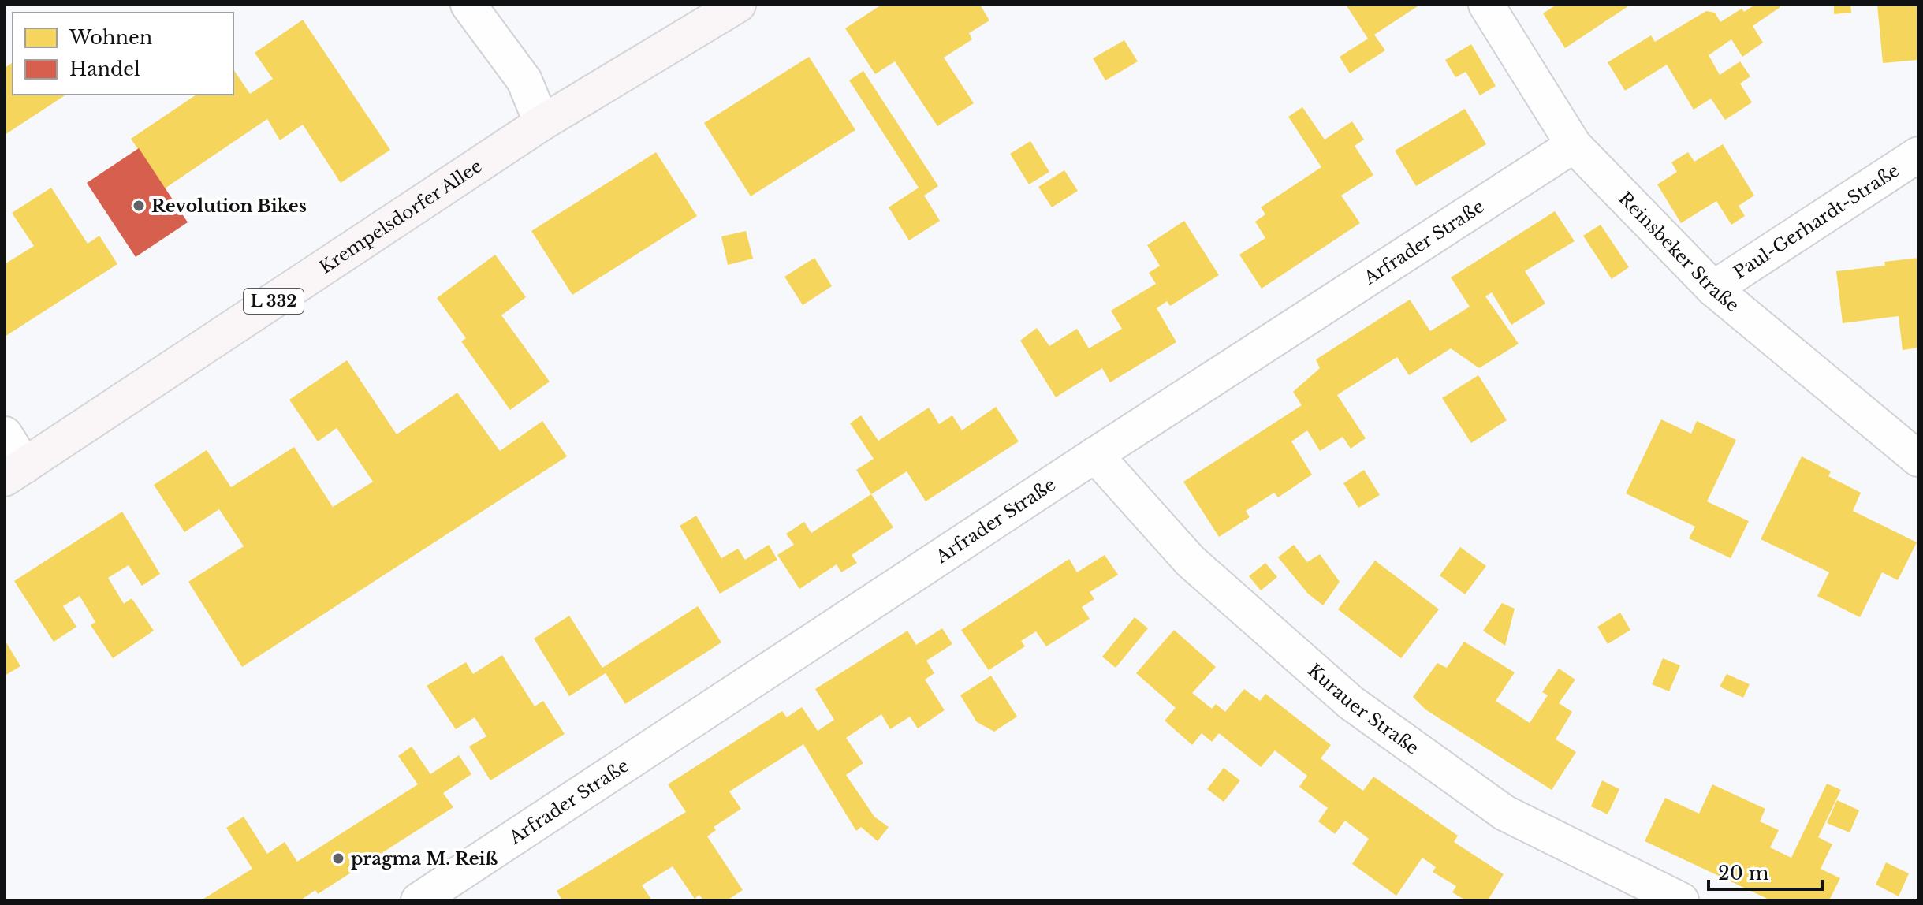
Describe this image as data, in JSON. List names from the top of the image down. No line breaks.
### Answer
{"streets":{"main road":["Krempelsdorfer Allee","L 332"],"street":["Paul-Gerhardt-Straße","Arfrader Straße","Reinsbeker Straße","Kurauer Straße"]},"crossings":[["Paul-Gerhardt-Straße","Reinsbeker Straße"],["Arfrader Straße","Reinsbeker Straße"],["Arfrader Straße","Kurauer Straße"]],"places":["Revolution Bikes","pragma M. Reiß"],"legend":["Wohnen","Handel"],"scale_bar":"20 m"}
